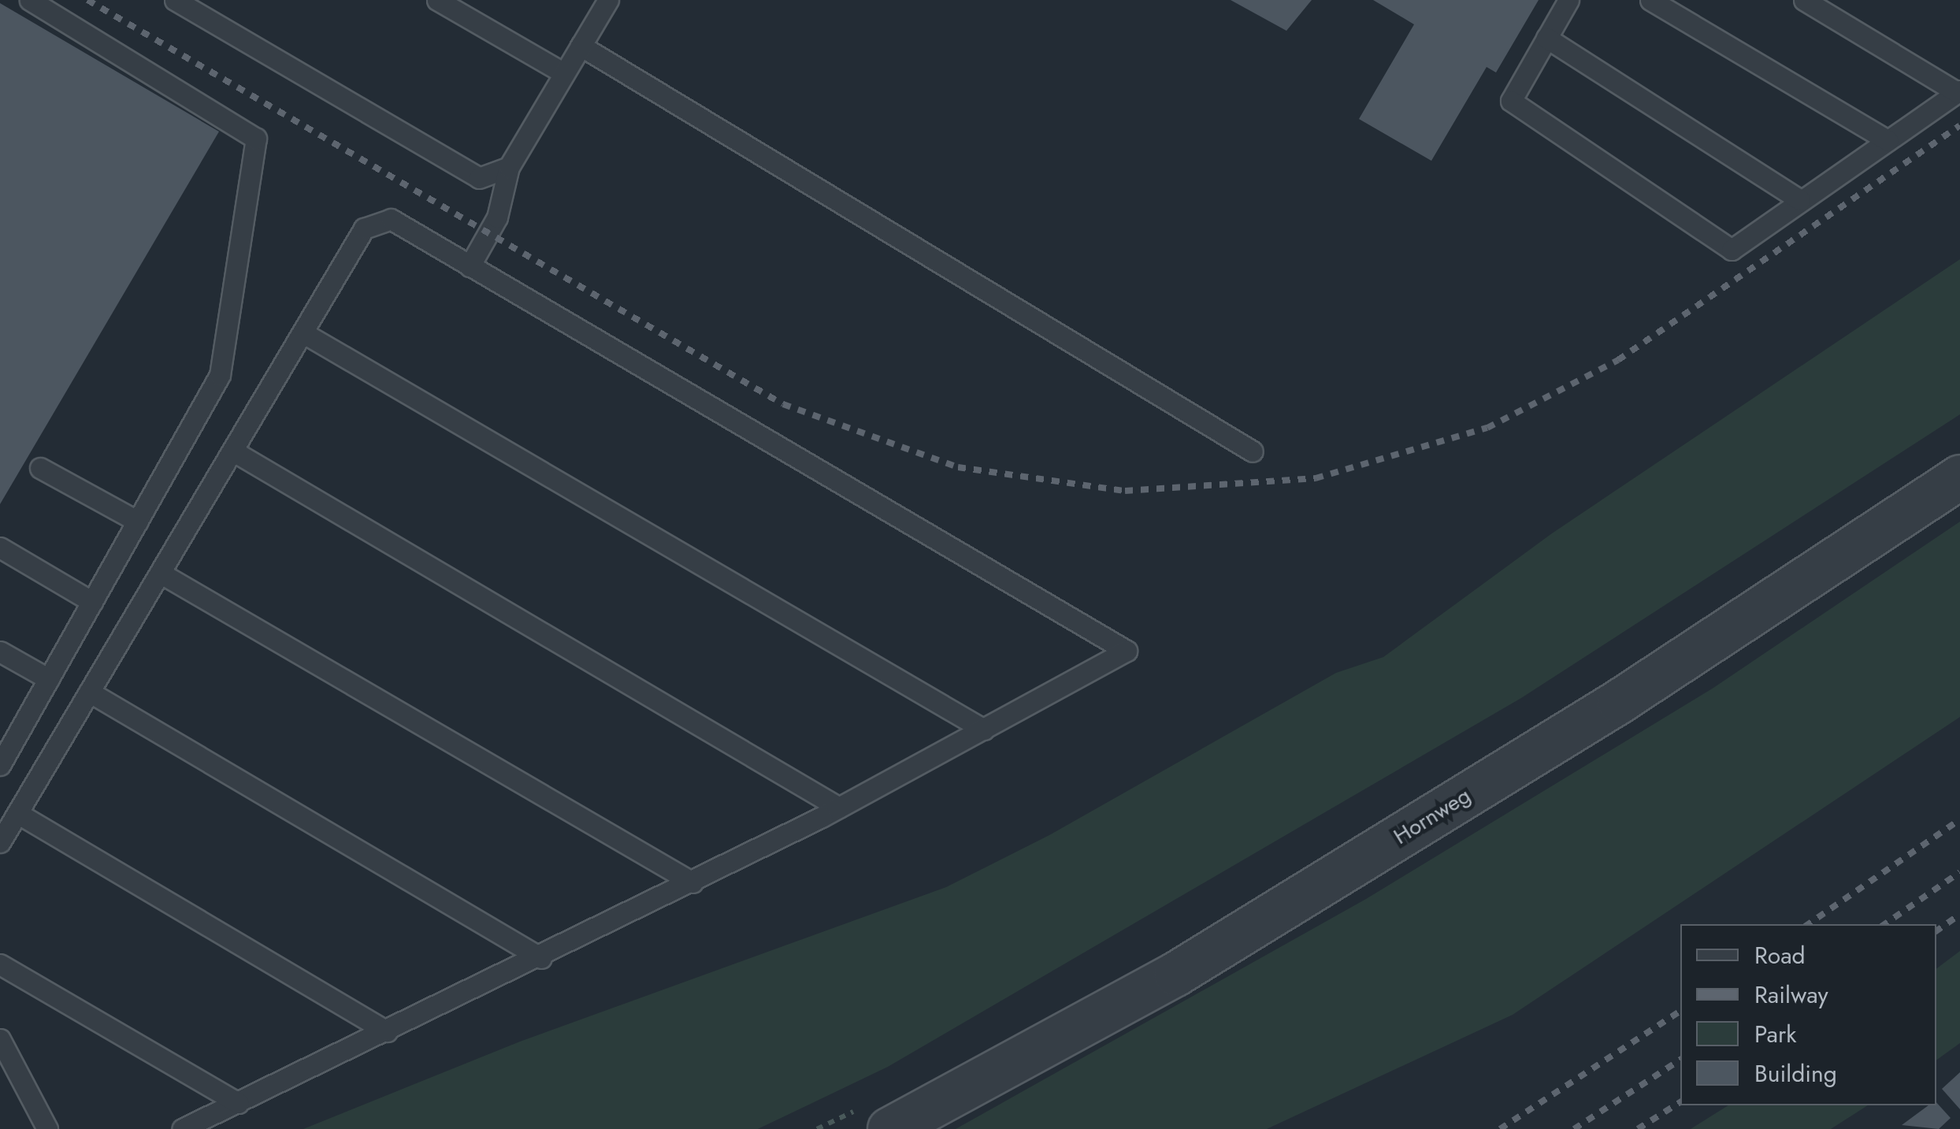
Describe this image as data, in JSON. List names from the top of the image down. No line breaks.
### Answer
{"streets":{"street":["Hornweg"]},"legend":["Road","Railway","Park","Building"]}
